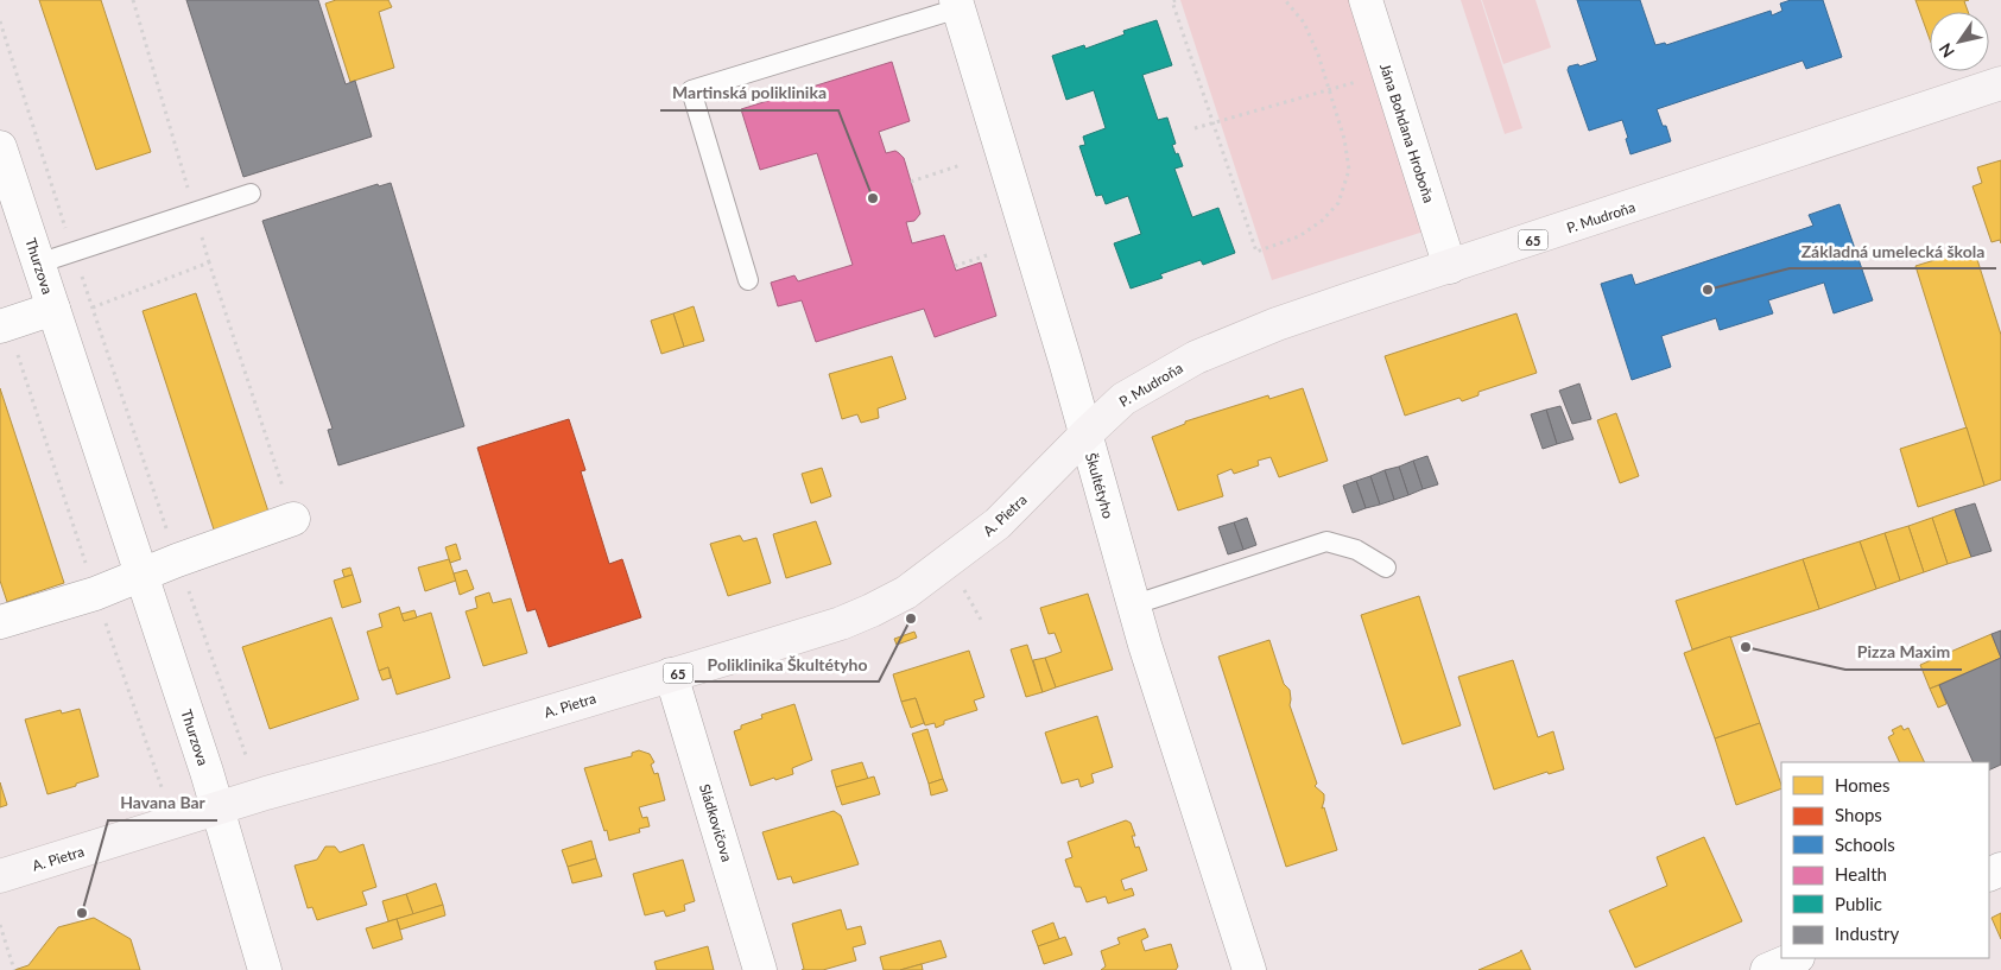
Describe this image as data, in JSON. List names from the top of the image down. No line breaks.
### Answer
{"streets":{"main road":["P. Mudroňa","65","A. Pietra"],"street":["Jána Bohdana Hroboňa","Thurzova","Škultétyho","Sládkovičova"]},"crossings":[["Jána Bohdana Hroboňa","P. Mudroňa"],["P. Mudroňa","Škultétyho"],["P. Mudroňa","A. Pietra"],["Thurzova","A. Pietra"],["Škultétyho","A. Pietra"],["A. Pietra","Sládkovičova"]],"places":["Martinská poliklinika","Základná umelecká škola","Poliklinika Škultétyho","Pizza Maxim","Havana Bar"],"legend":["Homes","Shops","Schools","Health","Public","Industry"],"north":"bottom left"}
